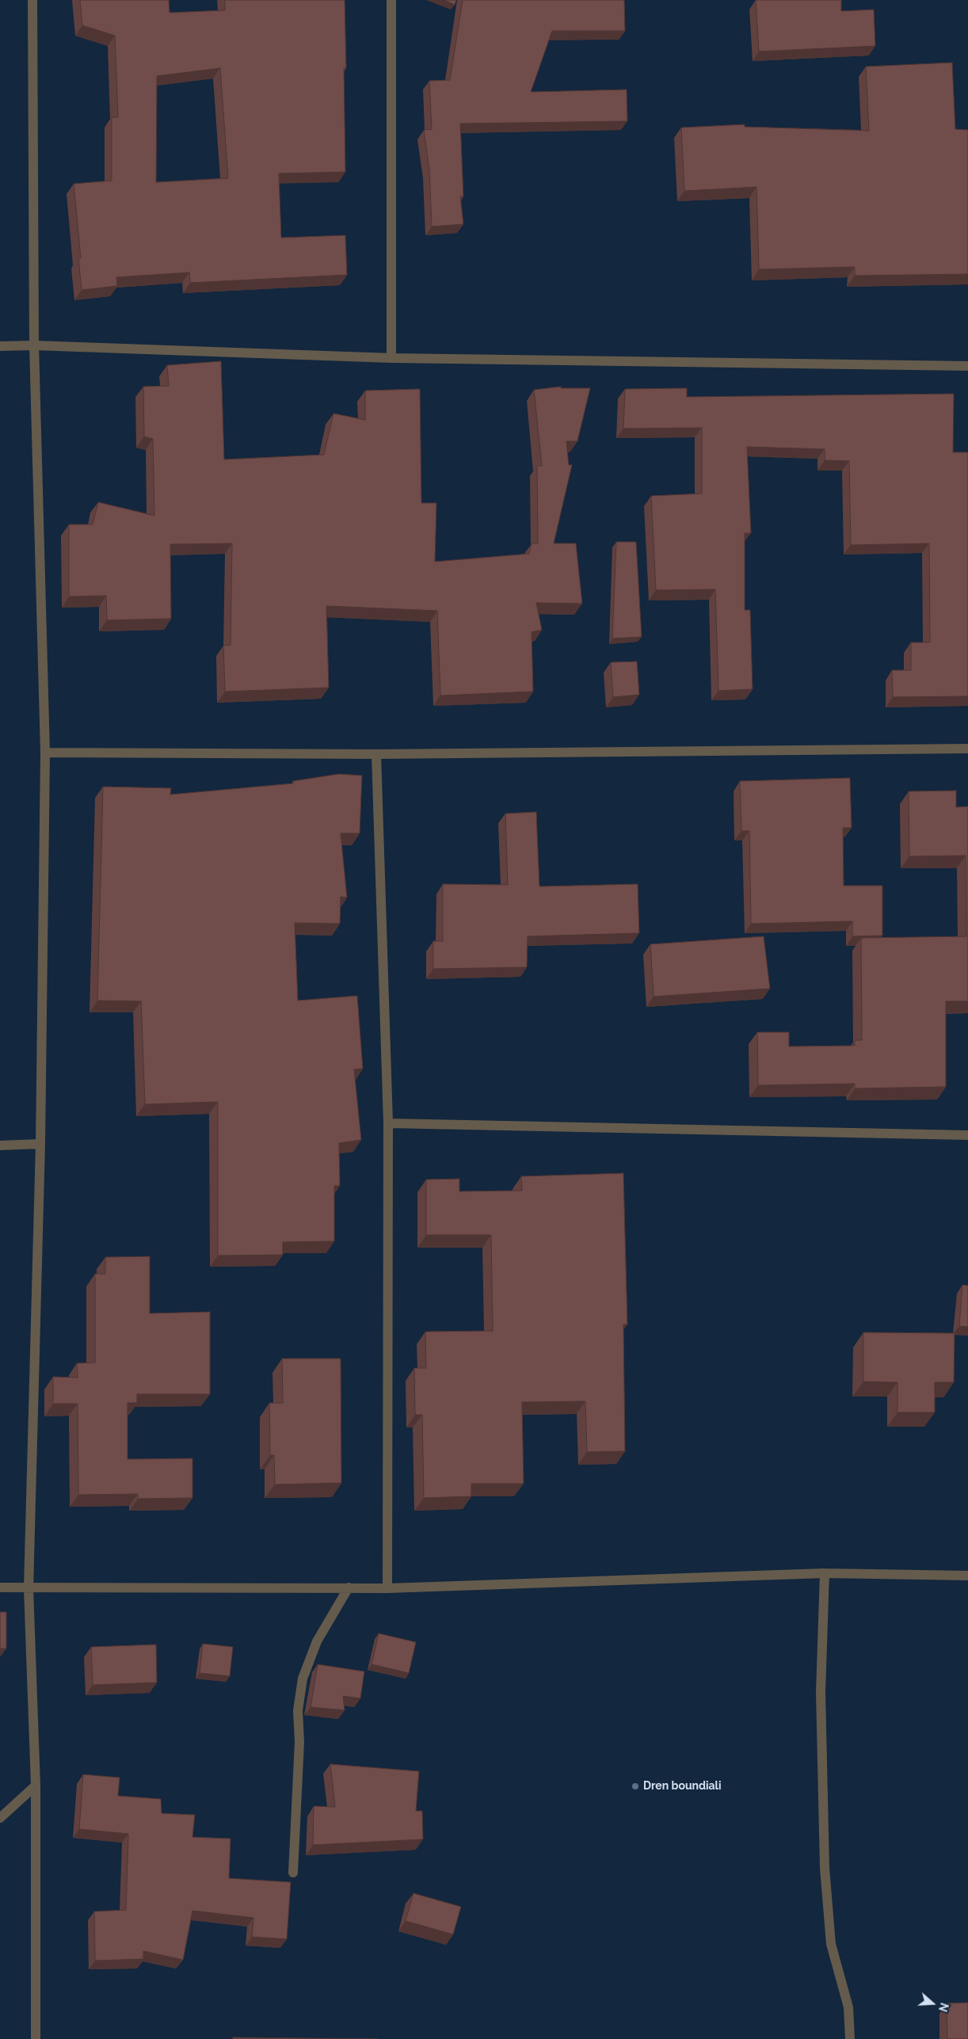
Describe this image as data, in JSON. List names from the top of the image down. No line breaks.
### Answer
{"places":["Dren boundiali"],"north":"right"}
